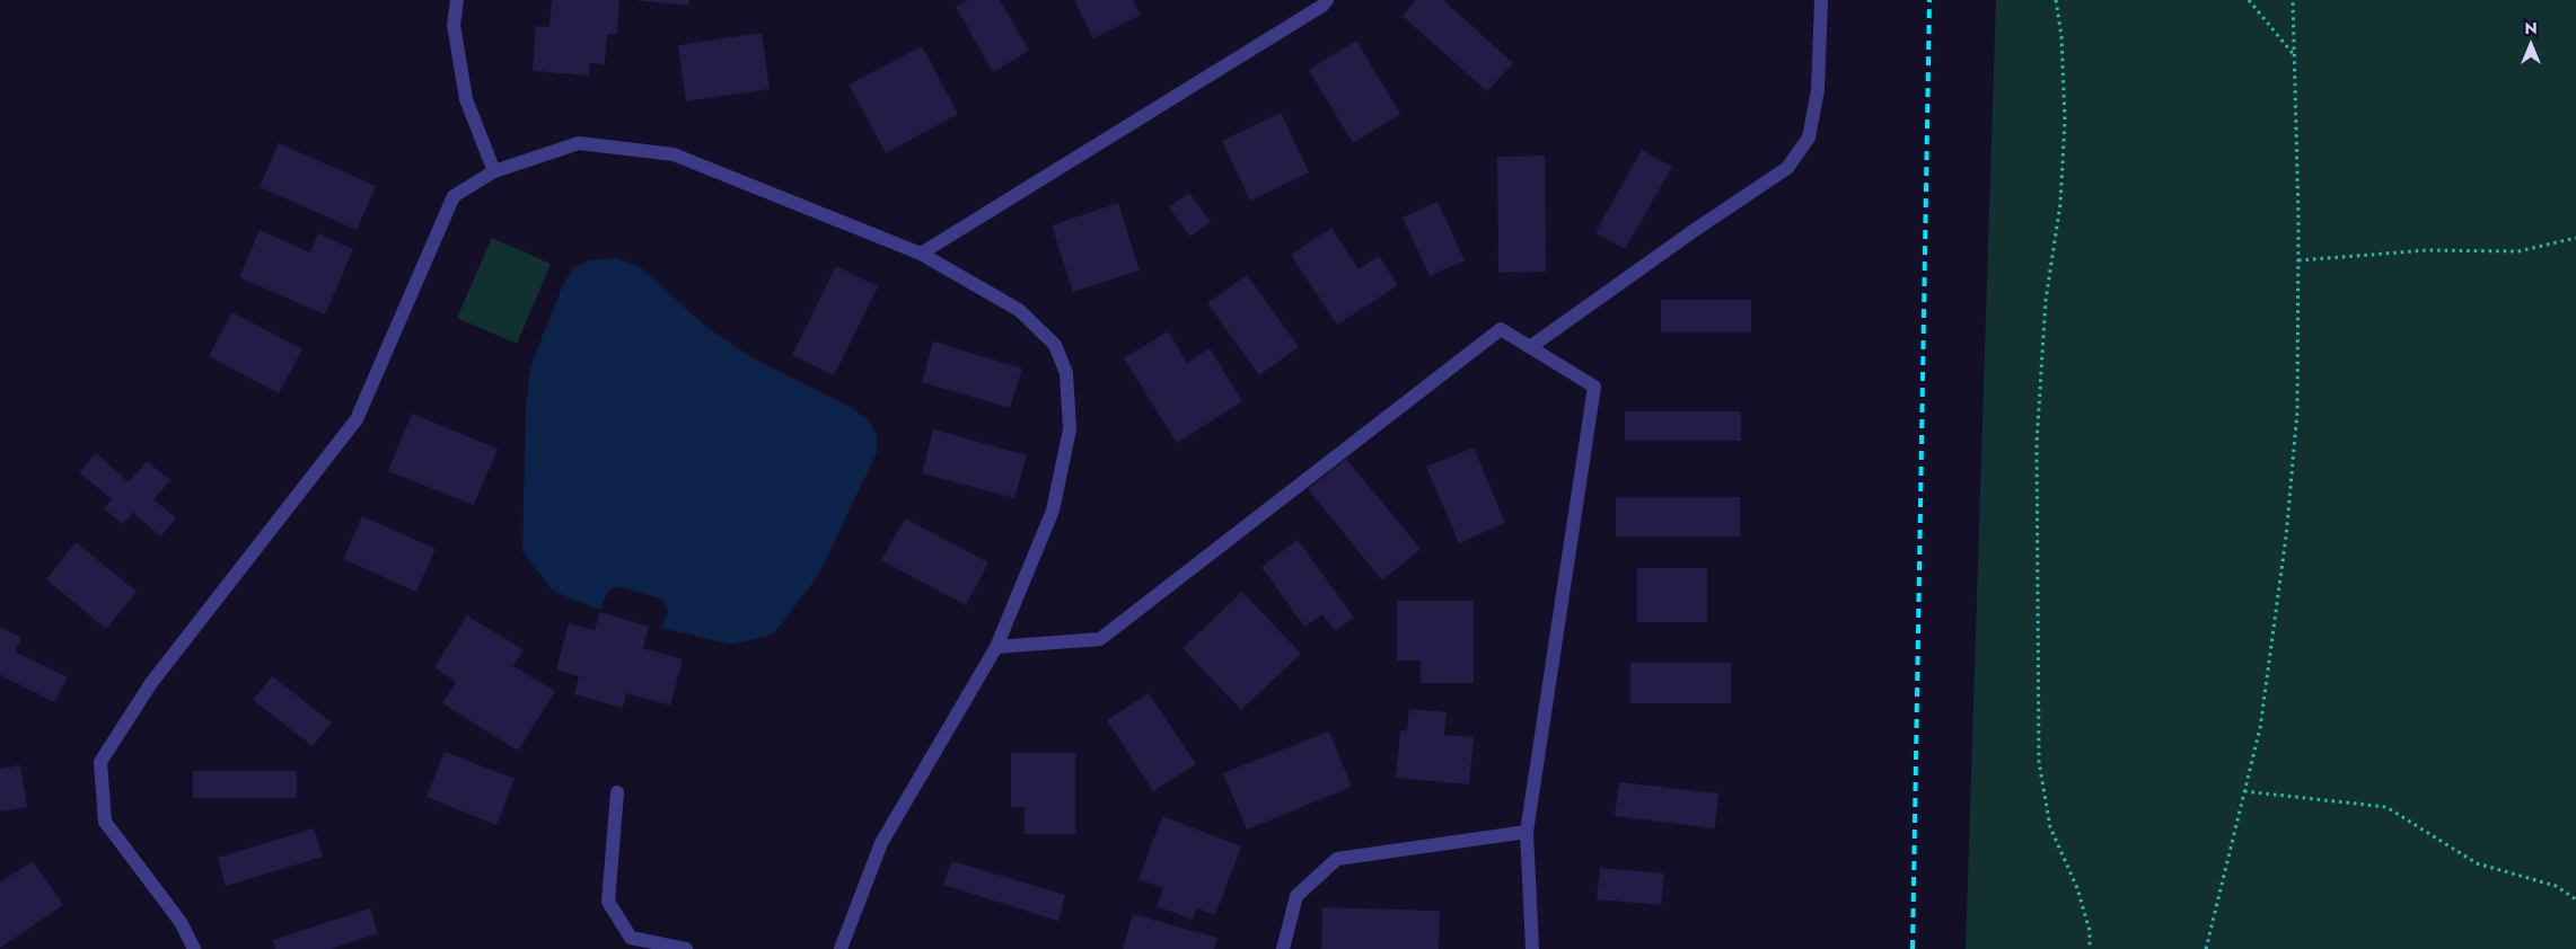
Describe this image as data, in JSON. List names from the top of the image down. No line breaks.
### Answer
{"north":"top"}
